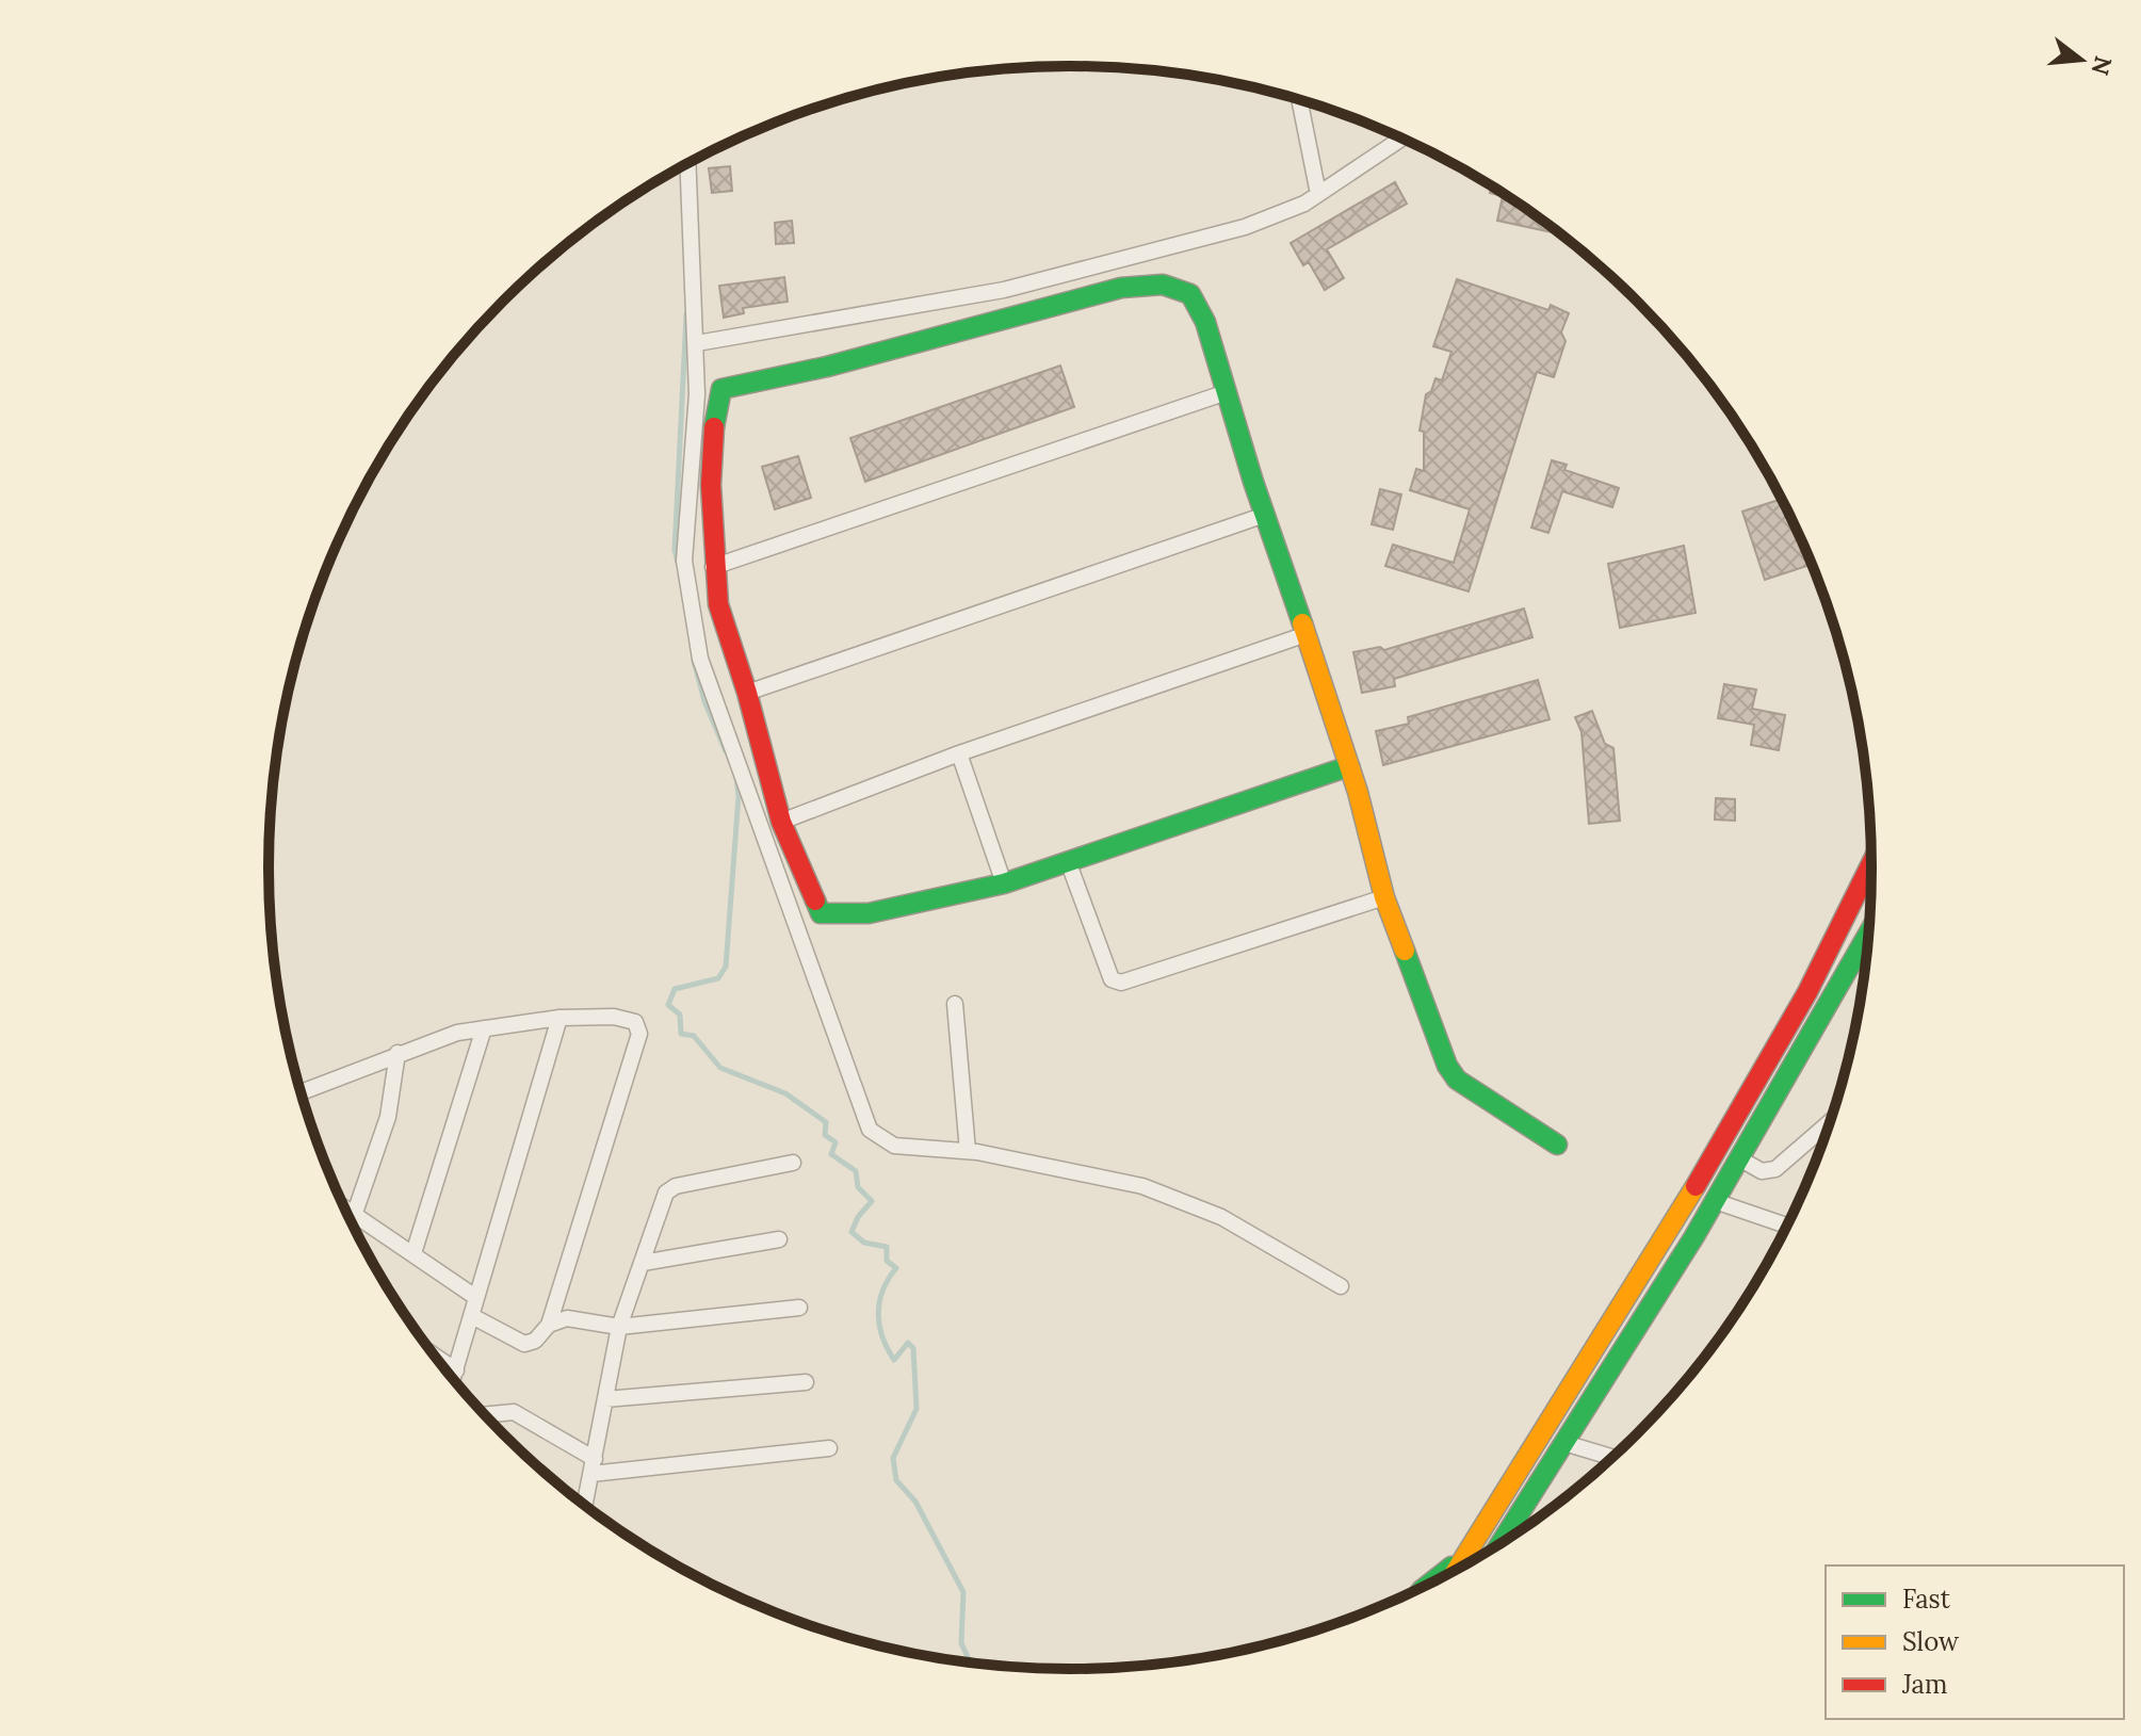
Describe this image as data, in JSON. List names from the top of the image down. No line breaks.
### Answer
{"legend":["Fast","Slow","Jam"],"north":"right"}
